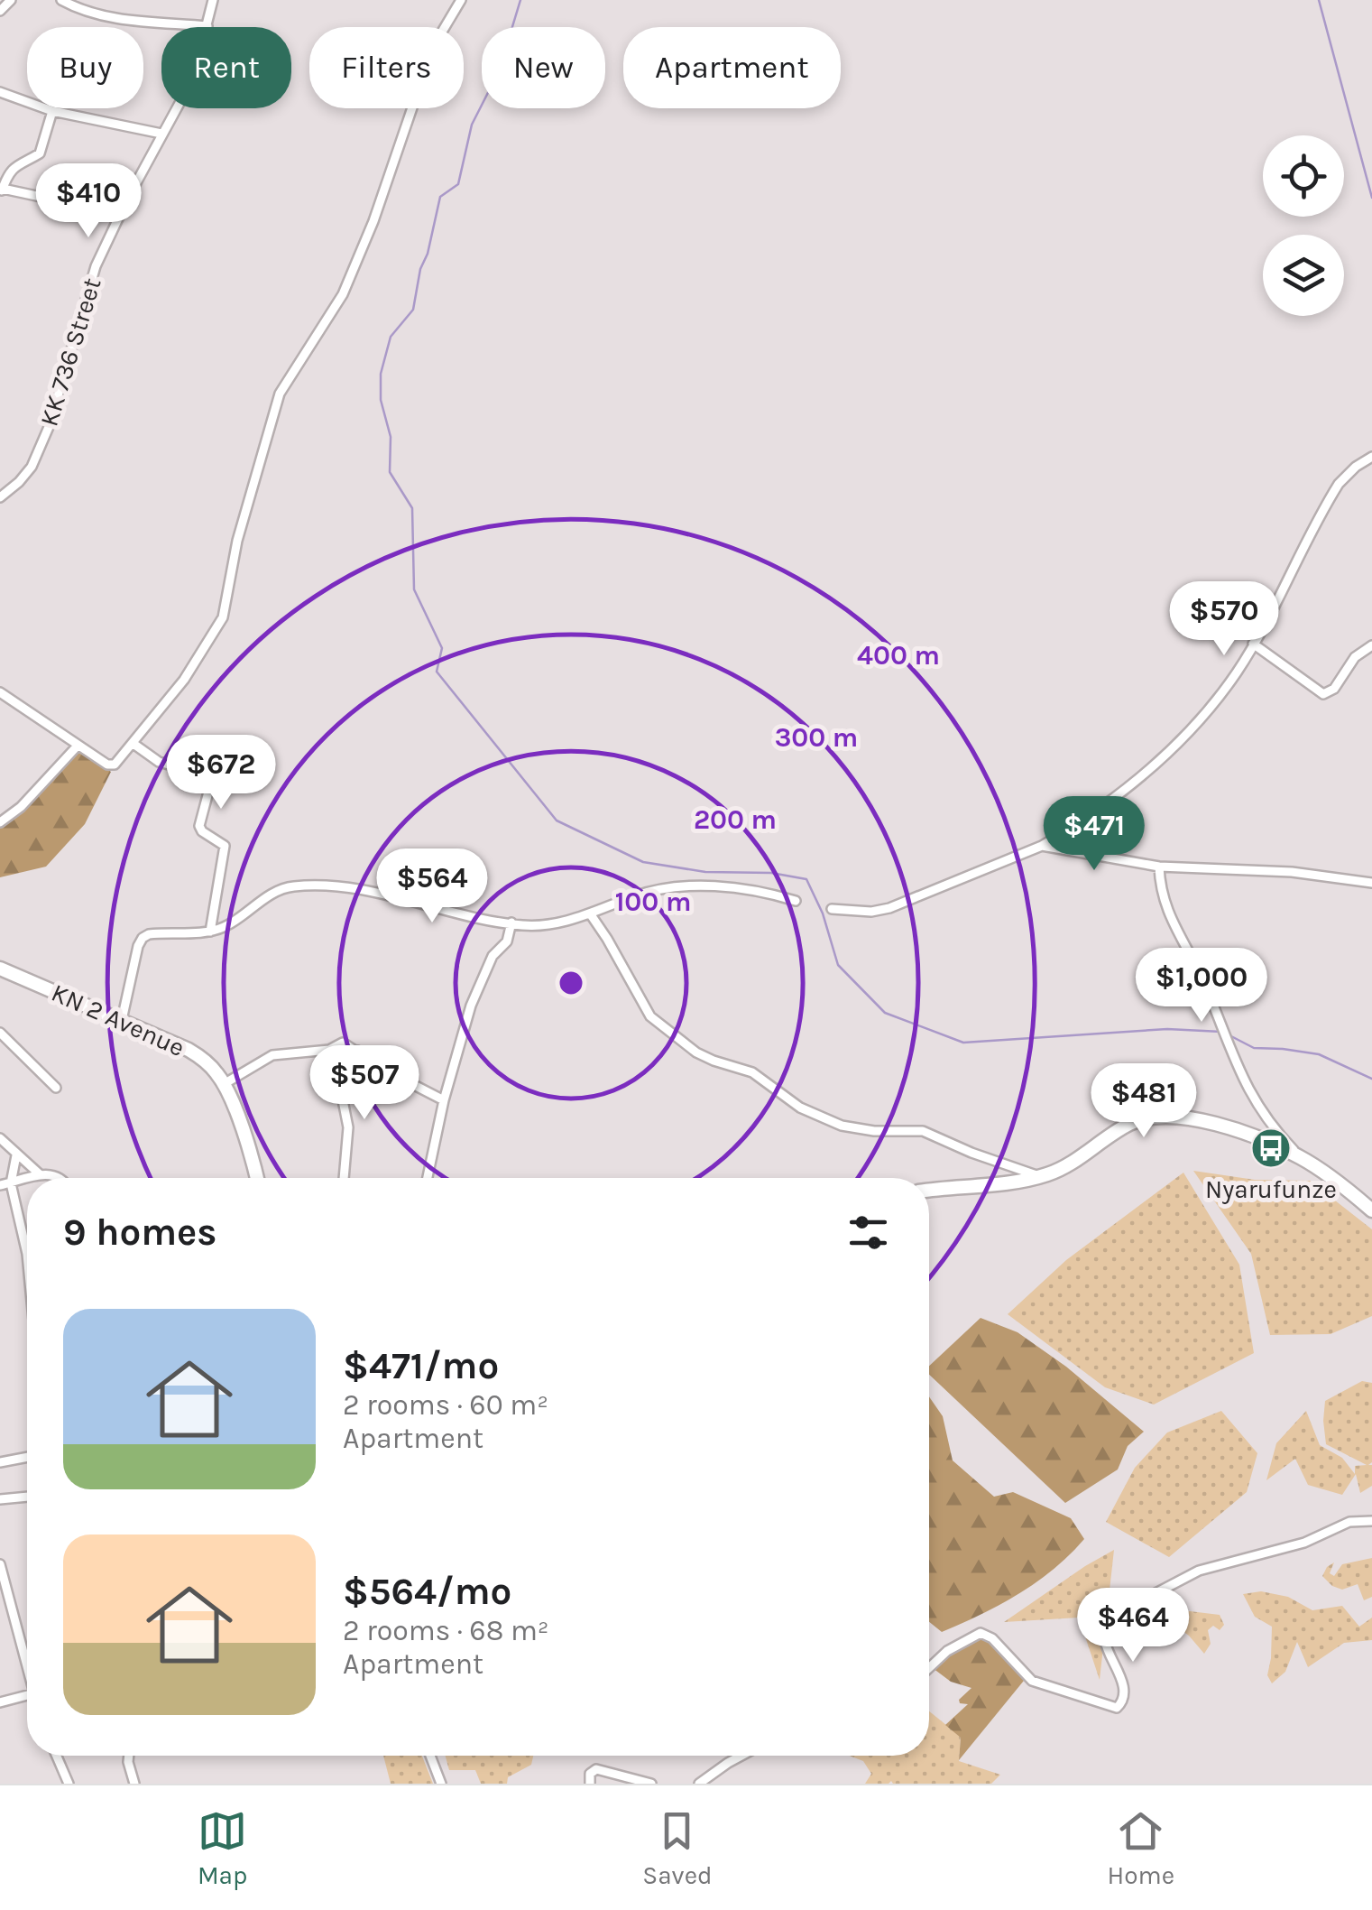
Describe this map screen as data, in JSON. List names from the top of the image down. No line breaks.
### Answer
{"streets":{"main road":["KN 2 Avenue"],"street":["KK 736 Street"]},"places":{"bus stop":["Nyarufunze"]},"page":{"chip":["Buy","Rent","Filters","New","Apartment"],"price":["$410","$570","$672","$471","$564","$1,000","$507","$481","$464"],"heading":"9 homes","list":[{"name":"$471/mo","note":"2 rooms · 60 m² · Apartment"},{"name":"$564/mo","note":"2 rooms · 68 m² · Apartment"}],"tabs":["Map","Saved","Home"]},"rings":["400 m","300 m","200 m","100 m"]}
